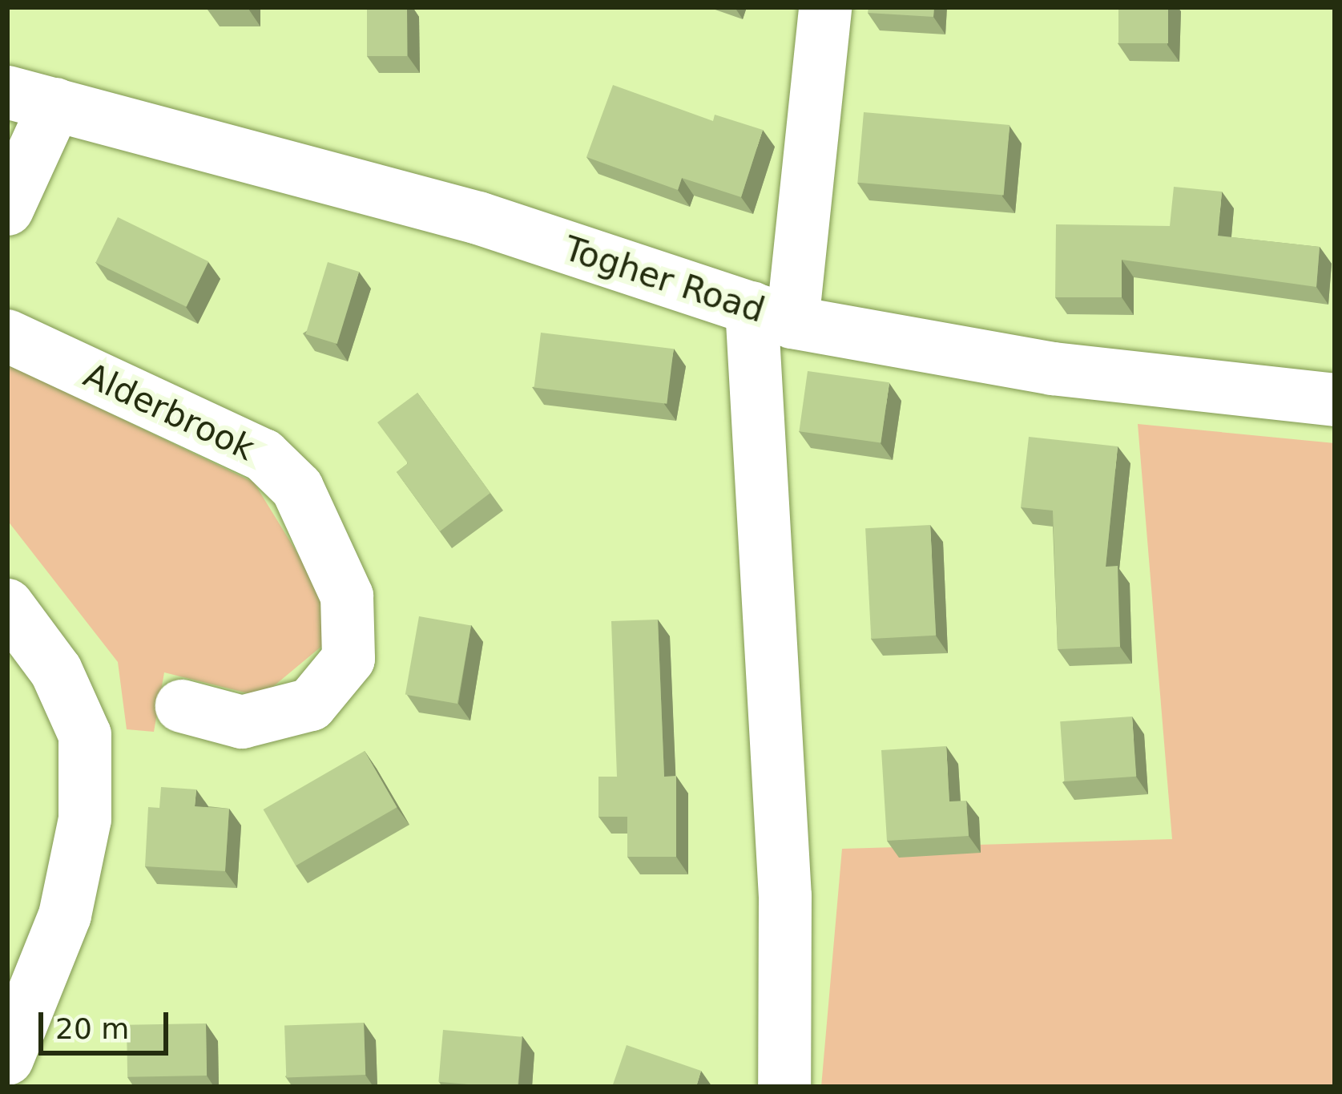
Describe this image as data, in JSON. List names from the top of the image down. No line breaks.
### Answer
{"streets":{"street":["Togher Road","Alderbrook"]},"scale_bar":"20 m"}
